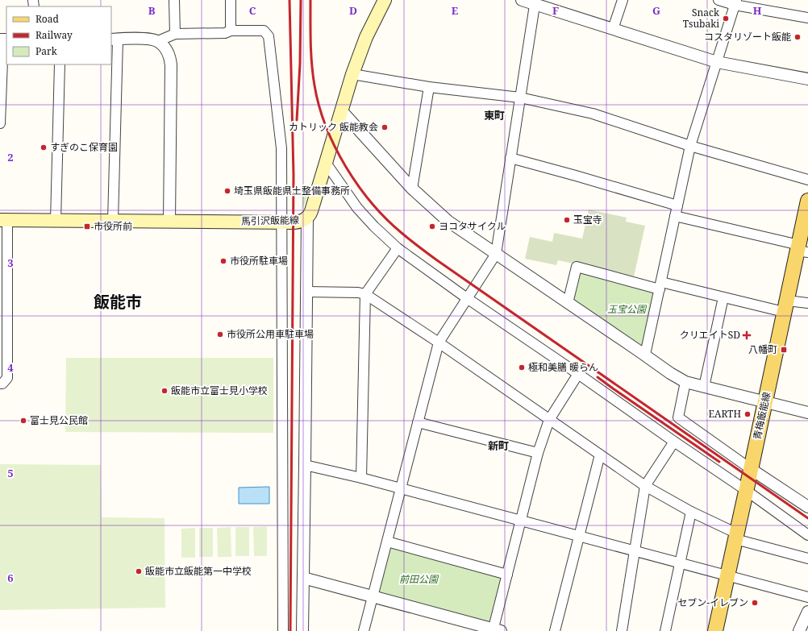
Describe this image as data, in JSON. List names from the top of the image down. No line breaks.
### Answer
{"streets":{"main road":["馬引沢飯能線","青梅飯能線"]},"districts":["東町","飯能市","新町"],"parks":["玉宝公園","前田公園"],"places":{"other":["Snack Tsubaki","コスタリゾート飯能","カトリック 飯能教会","すぎのこ保育園","埼玉県飯能県土整備事務所","玉宝寺","ヨコタサイクル","市役所駐車場","市役所公用車駐車場","極和美膳 暖らん","飯能市立富士見小学校","EARTH","富士見公民館","飯能市立飯能第一中学校","セブン-イレブン"],"transit":["市役所前","八幡町"],"health":["クリエイトSD"]},"legend":["Road","Railway","Park"],"grid":{"columns":["B","C","D","E","F","G","H"],"rows":["2","3","4","5","6"]}}
